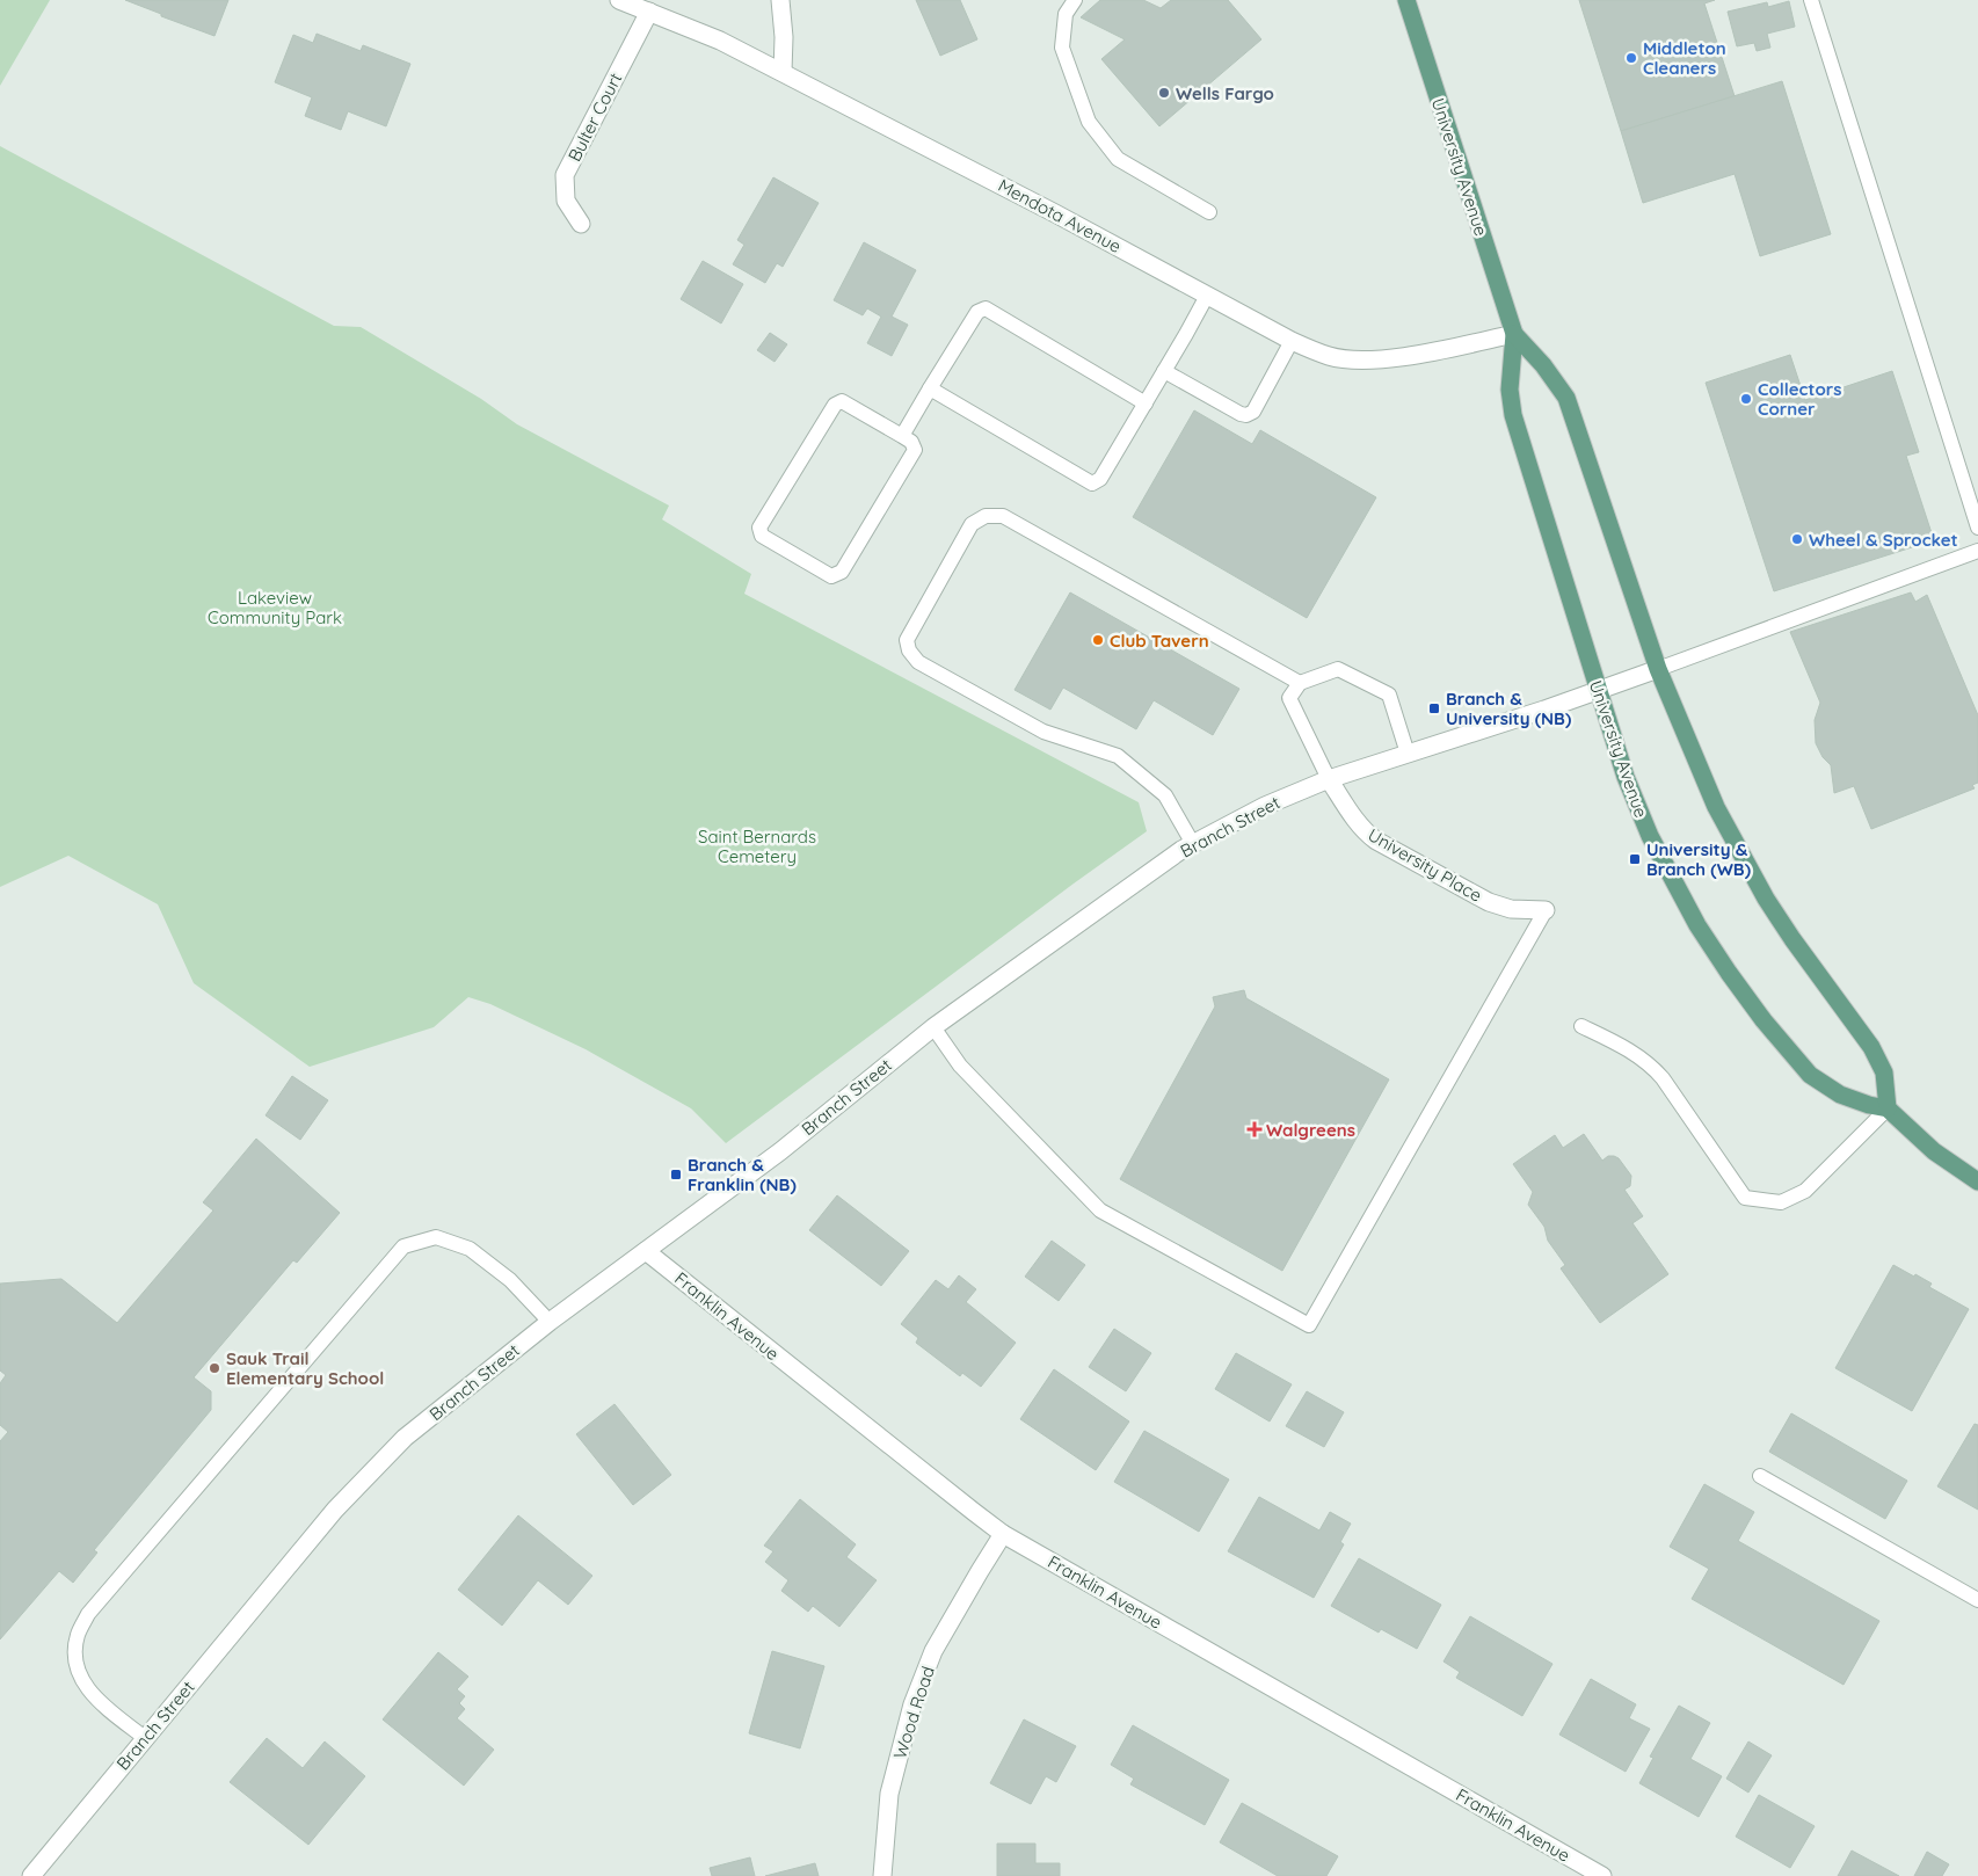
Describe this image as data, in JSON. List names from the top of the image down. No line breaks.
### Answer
{"streets":{"main road":["University Avenue"],"street":["Bulter Court","Mendota Avenue","Branch Street","University Place","Franklin Avenue","Wood Road"]},"crossings":[["Bulter Court","Mendota Avenue"],["University Avenue","Mendota Avenue"],["University Avenue","Branch Street"],["Branch Street","University Place"],["Branch Street","Franklin Avenue"],["Franklin Avenue","Wood Road"]],"parks":["Lakeview Community Park","Saint Bernards Cemetery"],"places":{"other":["Middleton Cleaners","Wells Fargo","Collectors Corner","Wheel & Sprocket","Club Tavern","Sauk Trail Elementary School"],"transit":["Branch & University (NB)","University & Branch (WB)","Branch & Franklin (NB)"],"health":["Walgreens"]}}
